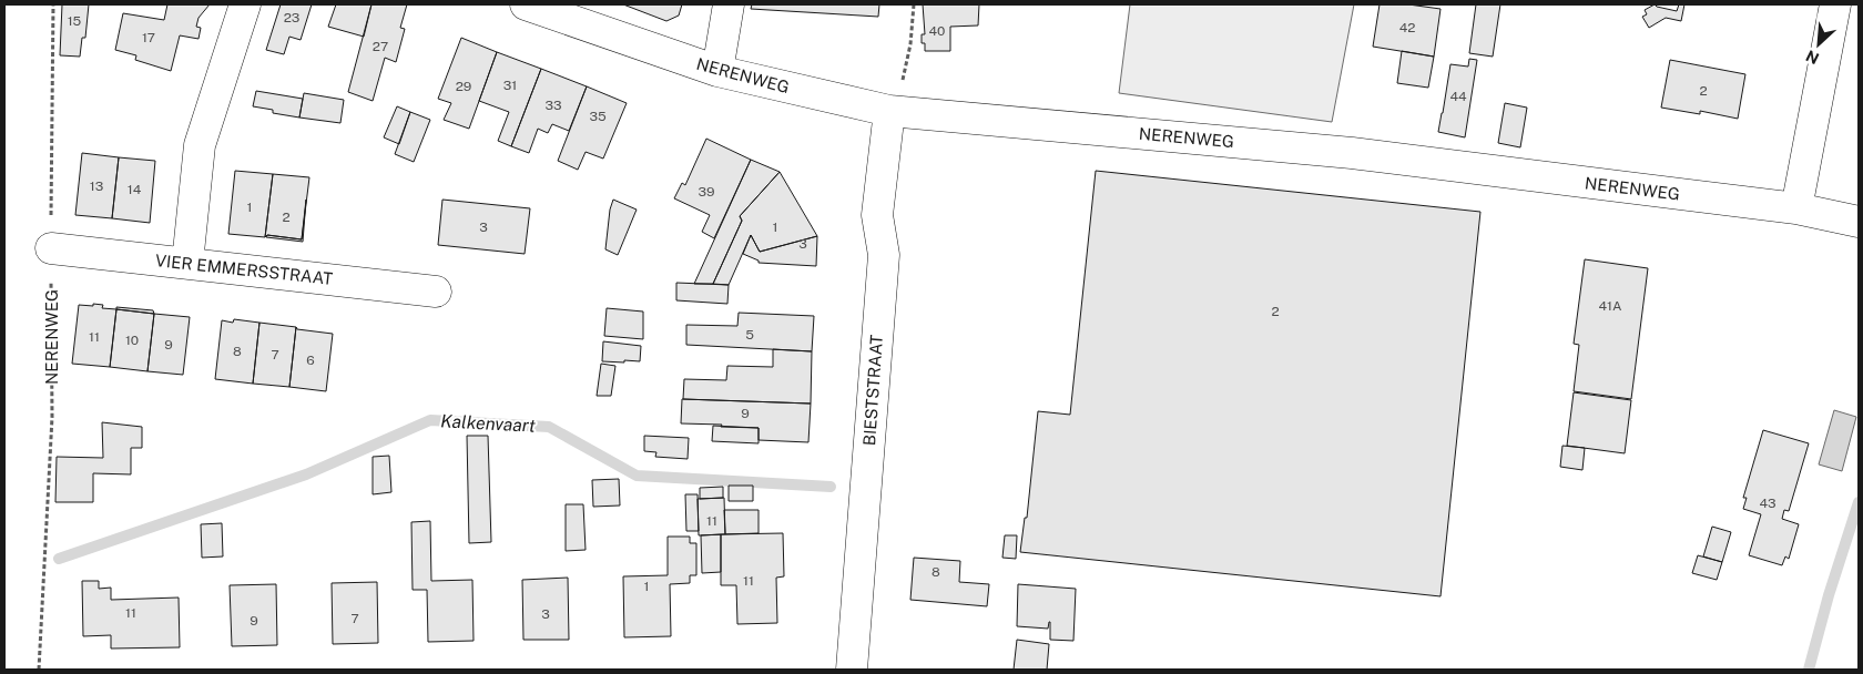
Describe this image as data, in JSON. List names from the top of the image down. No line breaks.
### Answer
{"streets":{"street":["NERENWEG","VIER EMMERSSTRAAT","BIESTSTRAAT"]},"crossings":[["NERENWEG","VIER EMMERSSTRAAT"],["NERENWEG","BIESTSTRAAT"]],"water":["Kalkenvaart"],"house_numbers":["23","15","42","40","17","27","31","29","2","44","33","35","13","14","39","1","2","3","1","3","41A","2","5","11","10","9","8","7","6","9","43","11","8","11","1","11","3","7","9"],"north":"bottom left"}
